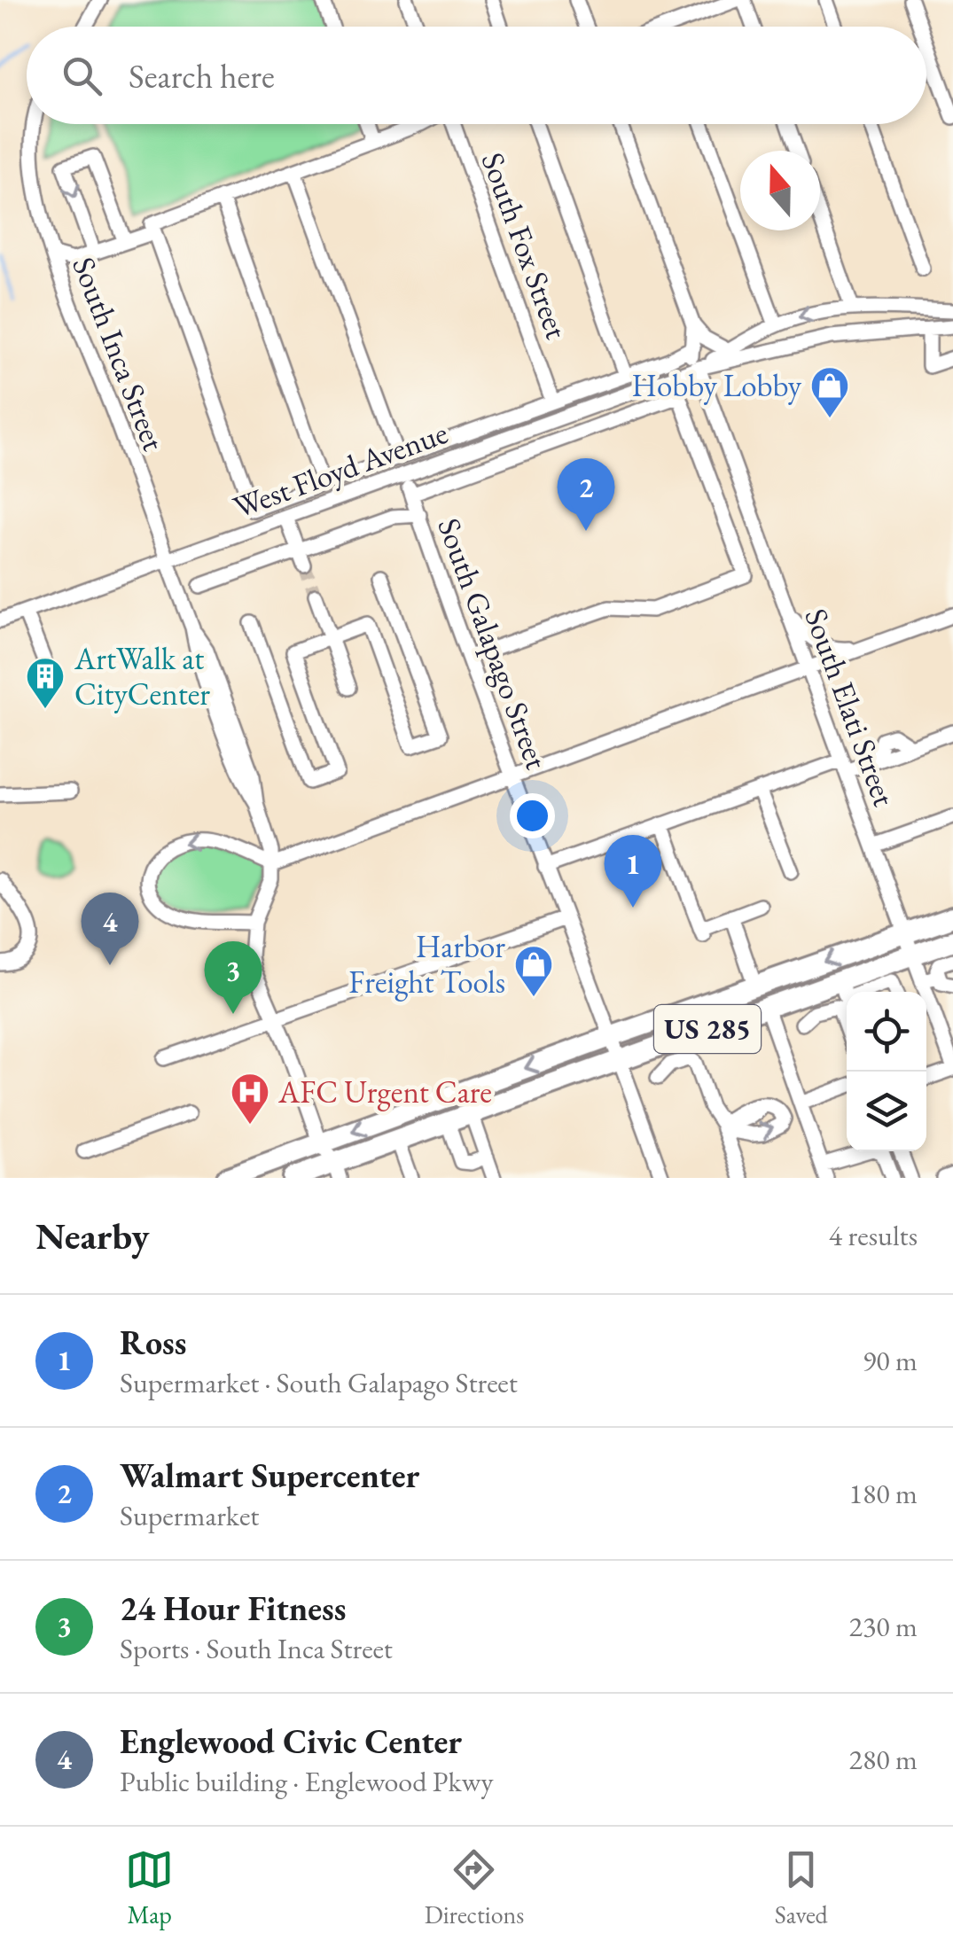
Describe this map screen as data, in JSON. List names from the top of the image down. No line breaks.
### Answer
{"streets":{"highway":["US 285"],"street":["South Fox Street","South Inca Street","West Floyd Avenue","South Galapago Street","South Elati Street"]},"crossings":[["South Fox Street","West Floyd Avenue"],["South Inca Street","West Floyd Avenue"],["South Inca Street","US 285"],["West Floyd Avenue","South Galapago Street"],["West Floyd Avenue","South Elati Street"],["South Galapago Street","US 285"],["South Elati Street","US 285"]],"places":{"shop":["Hobby Lobby","Harbor Freight Tools"],"building":["ArtWalk at CityCenter"],"hospital":["AFC Urgent Care"]},"north":"top","page":{"search":"Search here","pins":["2","1","4","3"],"heading":["Nearby","4 results"],"list":[{"mark":"1","name":"Ross","note":"Supermarket · South Galapago Street","value":"90 m"},{"mark":"2","name":"Walmart Supercenter","note":"Supermarket","value":"180 m"},{"mark":"3","name":"24 Hour Fitness","note":"Sports · South Inca Street","value":"230 m"},{"mark":"4","name":"Englewood Civic Center","note":"Public building · Englewood Pkwy","value":"280 m"}],"nav":["Map","Directions","Saved"]}}
